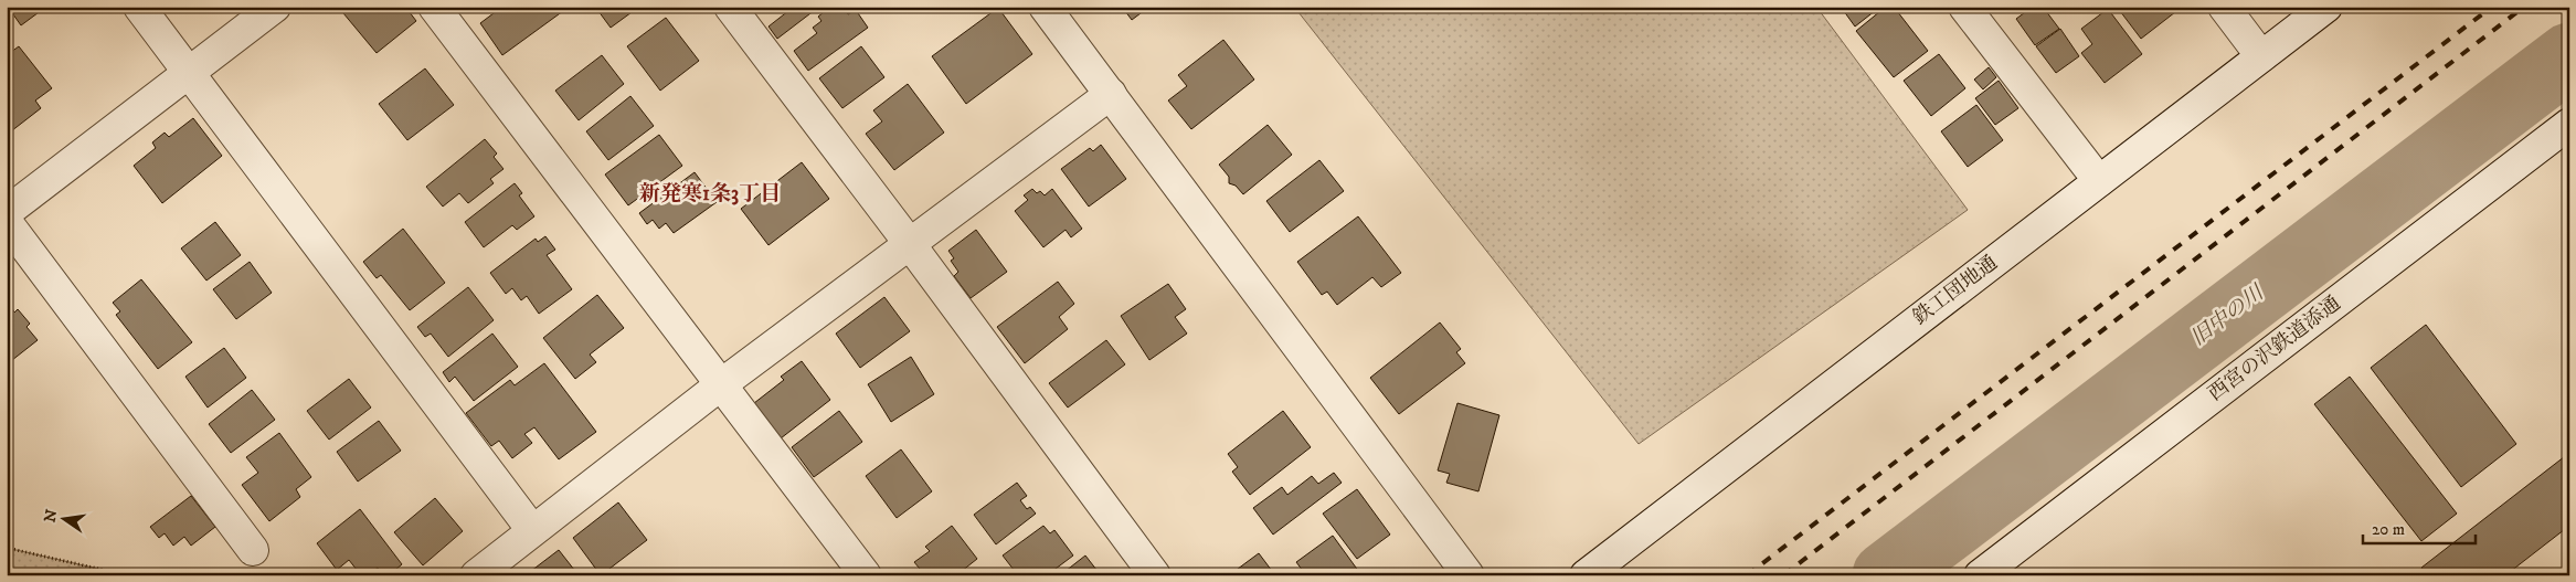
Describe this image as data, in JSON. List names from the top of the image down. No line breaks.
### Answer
{"streets":{"street":["鉄工団地通","西宮の沢鉄道添通"]},"districts":["新発寒1条3丁目"],"water":["旧中の川"],"scale_bar":"20 m","north":"left"}
